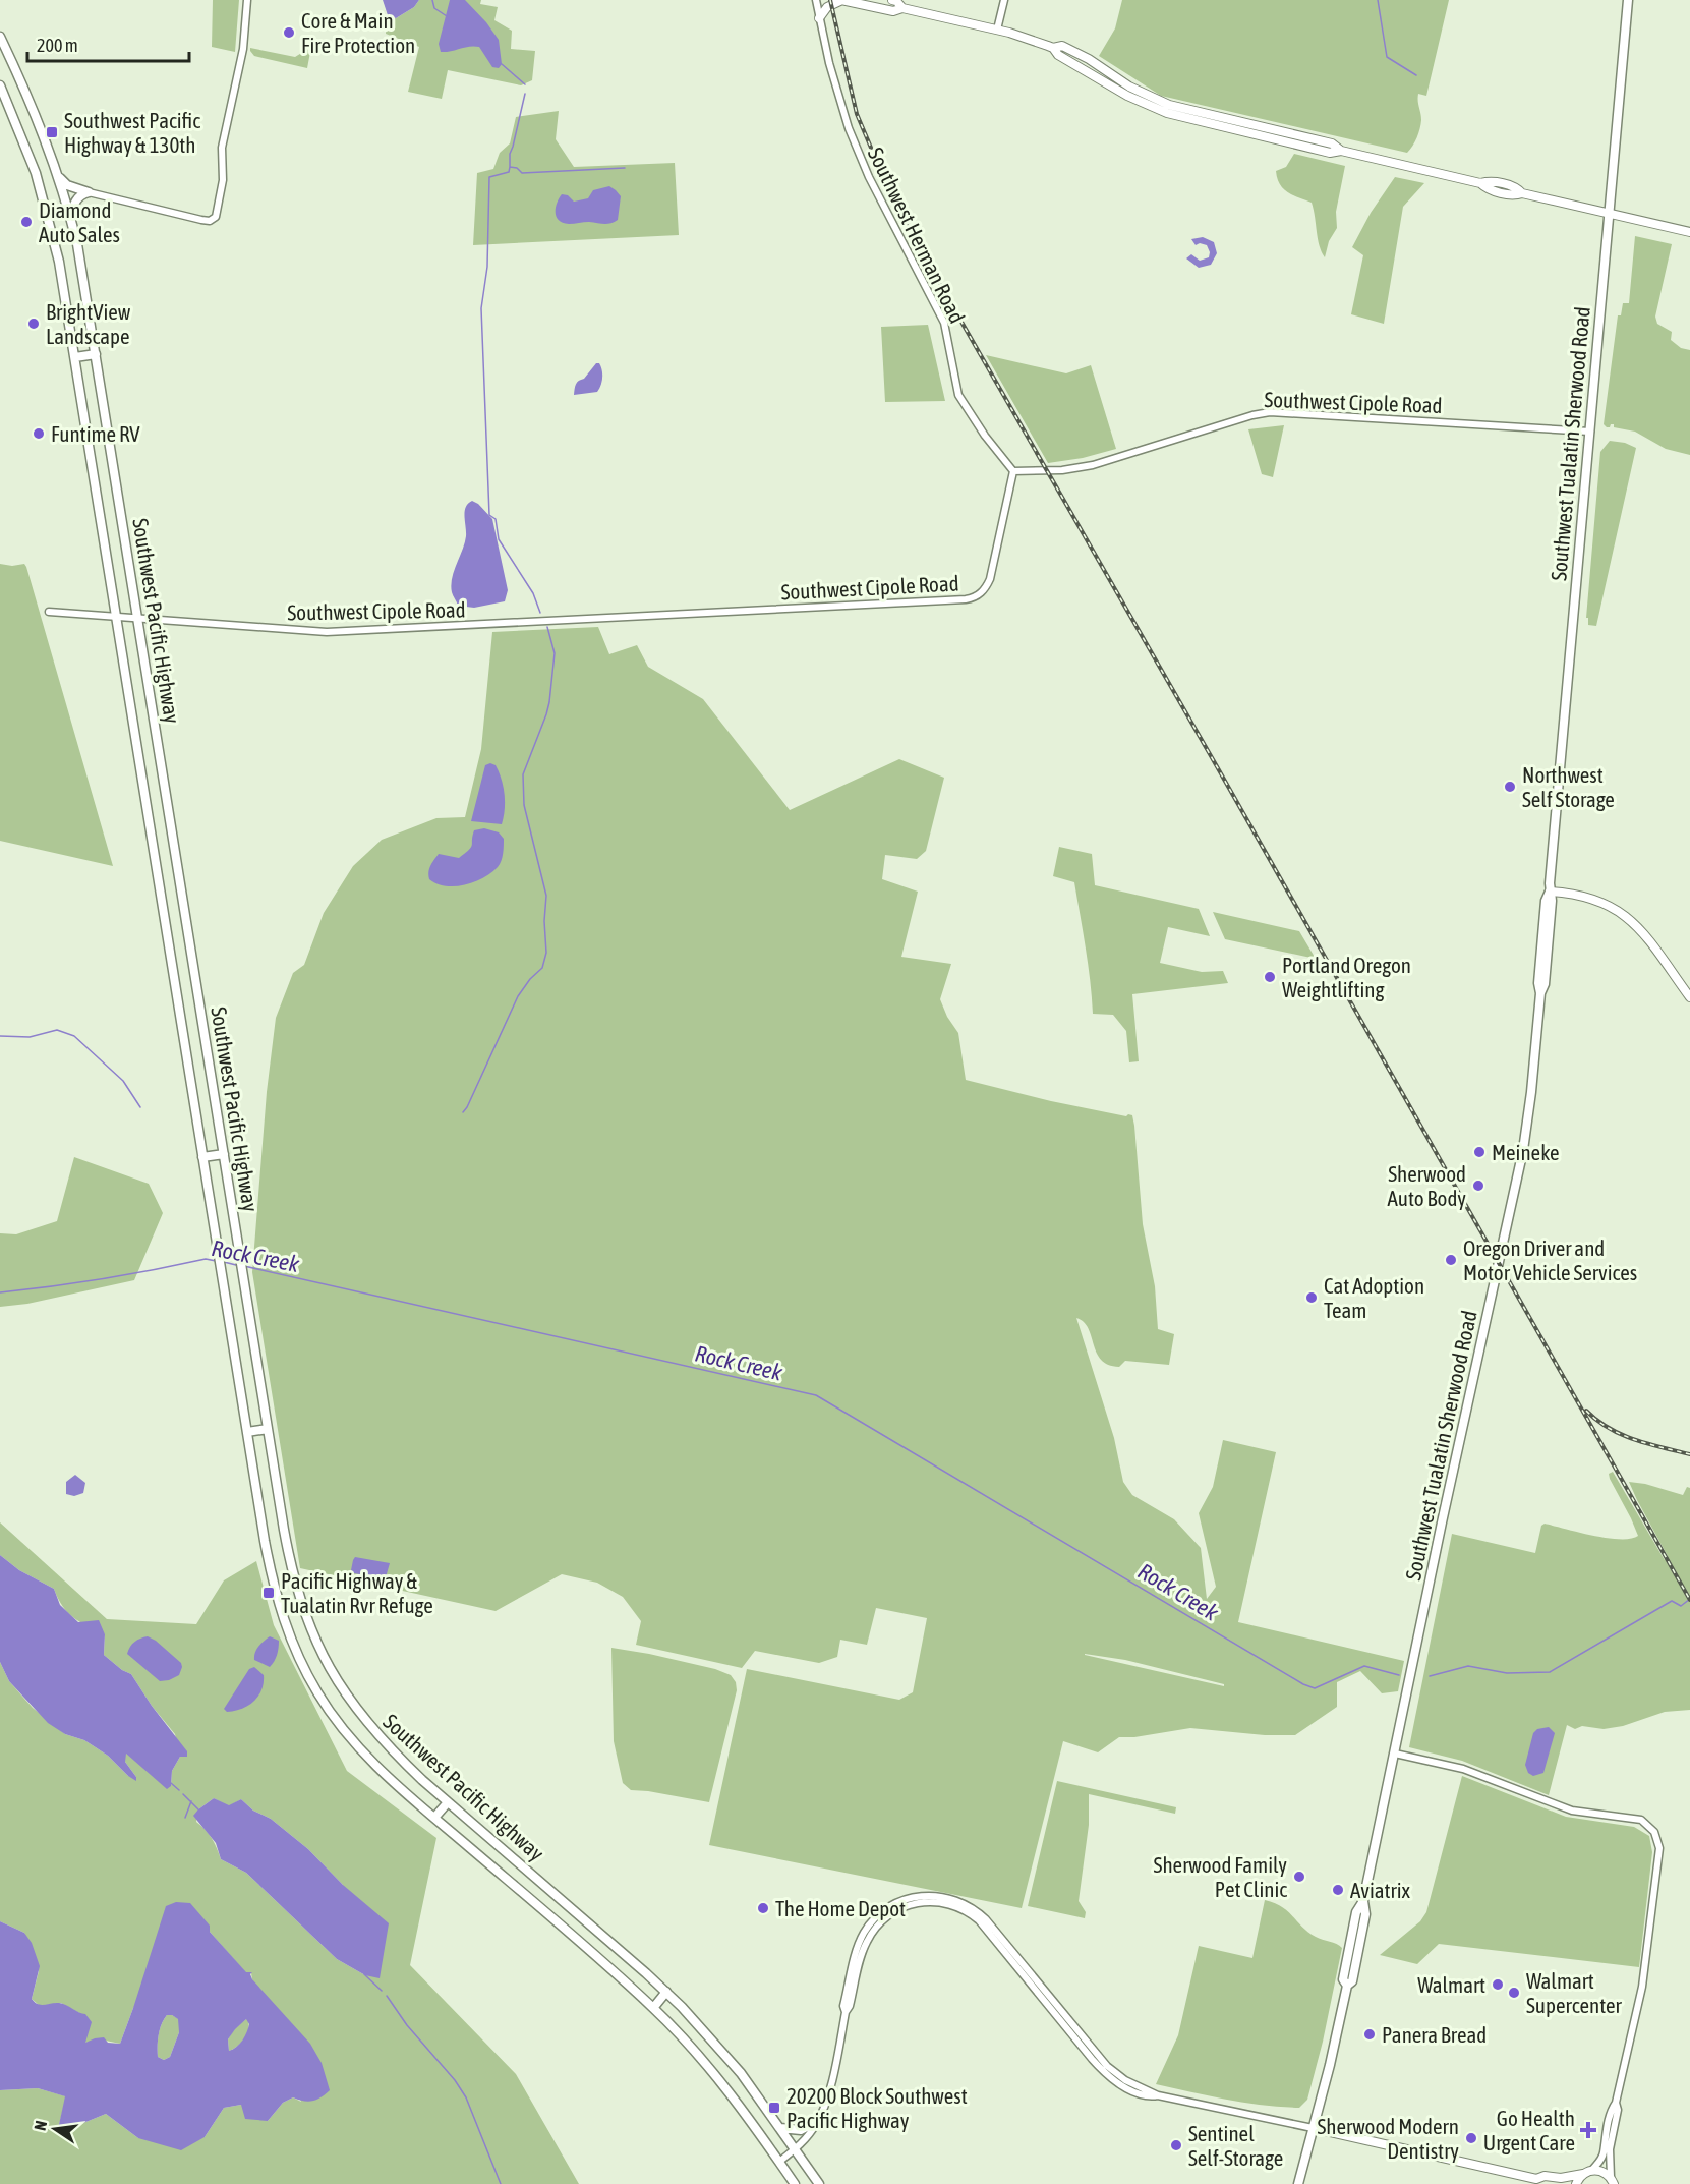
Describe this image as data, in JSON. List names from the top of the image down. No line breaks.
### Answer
{"streets":{"highway":["Southwest Tualatin Sherwood Road","Southwest Pacific Highway"],"street":["Southwest Herman Road","Southwest Cipole Road"]},"crossings":[["Southwest Herman Road","Southwest Cipole Road"],["Southwest Cipole Road","Southwest Tualatin Sherwood Road"],["Southwest Cipole Road","Southwest Pacific Highway"]],"water":["Rock Creek"],"places":{"other":["Core & Main Fire Protection","Diamond Auto Sales","BrightView Landscape","Funtime RV","Northwest Self Storage","Portland Oregon Weightlifting","Meineke","Sherwood Auto Body","Oregon Driver and Motor Vehicle Services","Cat Adoption Team","Sherwood Family Pet Clinic","Aviatrix","The Home Depot","Walmart","Walmart Supercenter","Panera Bread","Sherwood Modern Dentistry","Sentinel Self-Storage"],"transit":["Southwest Pacific Highway & 130th","Pacific Highway & Tualatin Rvr Refuge","20200 Block Southwest Pacific Highway"],"health":["Go Health Urgent Care"]},"scale_bar":"200 m","north":"left"}
